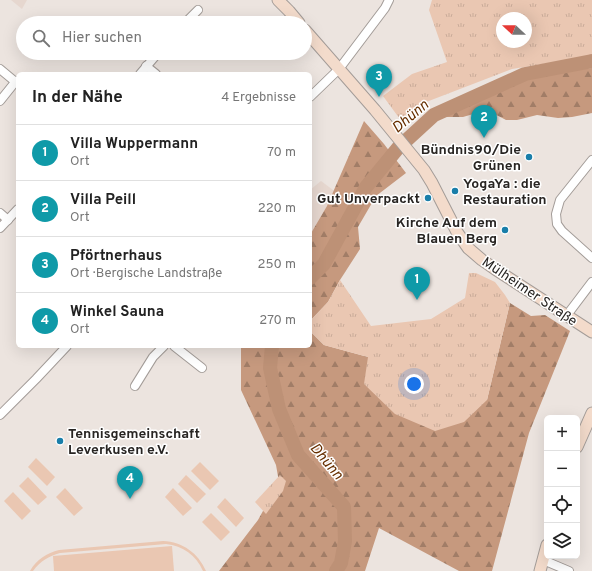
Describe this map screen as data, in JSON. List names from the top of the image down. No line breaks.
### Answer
{"streets":{"main road":["Mülheimer Straße"]},"water":["Dhünn"],"places":["Bündnis90/Die Grünen","YogaYa : die Restauration","Gut Unverpackt","Kirche Auf dem Blauen Berg","Tennisgemeinschaft Leverkusen e.V."],"north":"left","page":{"search":"Hier suchen","pins":["3","2","1","4"],"heading":["In der Nähe","4 Ergebnisse"],"list":[{"mark":"1","name":"Villa Wuppermann","note":"Ort","value":"70 m"},{"mark":"2","name":"Villa Peill","note":"Ort","value":"220 m"},{"mark":"3","name":"Pförtnerhaus","note":"Ort · Bergische Landstraße","value":"250 m"},{"mark":"4","name":"Winkel Sauna","note":"Ort","value":"270 m"}],"map_buttons":["+","−"]}}
